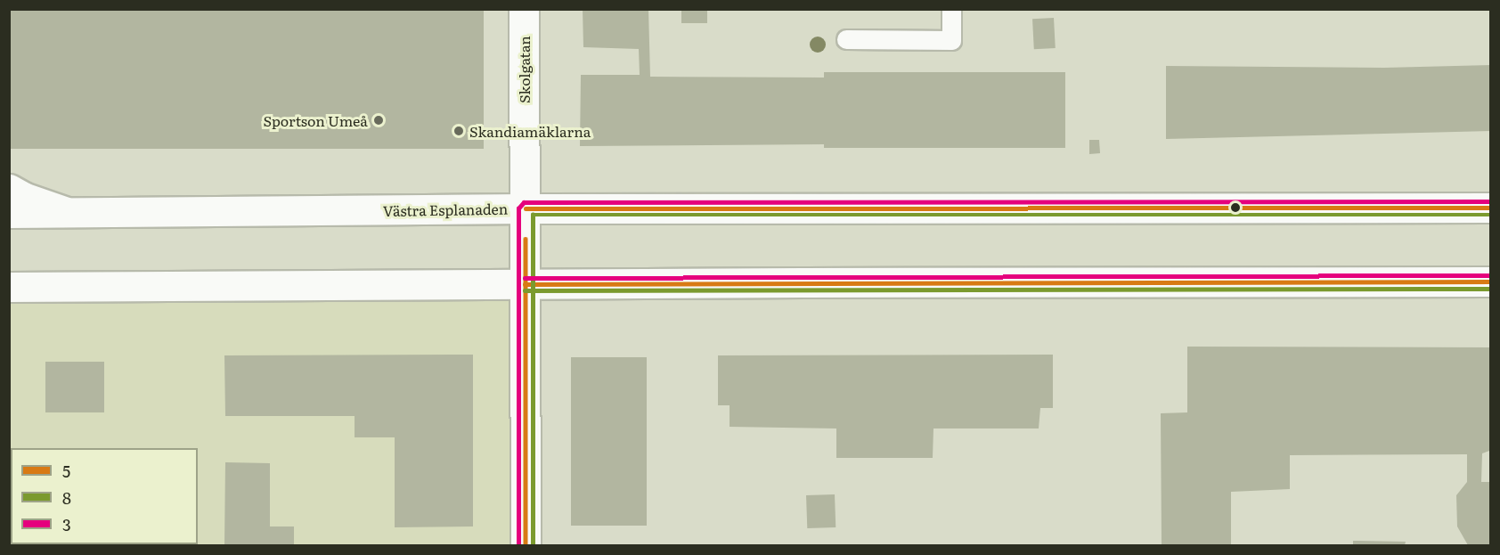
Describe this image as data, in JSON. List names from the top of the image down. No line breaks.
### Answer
{"streets":{"main road":["Skolgatan","Västra Esplanaden"]},"crossings":[["Skolgatan","Västra Esplanaden"]],"places":["Sportson Umeå","Skandiamäklarna"],"lines":["transit line 3","transit line 5","transit line 8"],"legend":["5","8","3"]}
